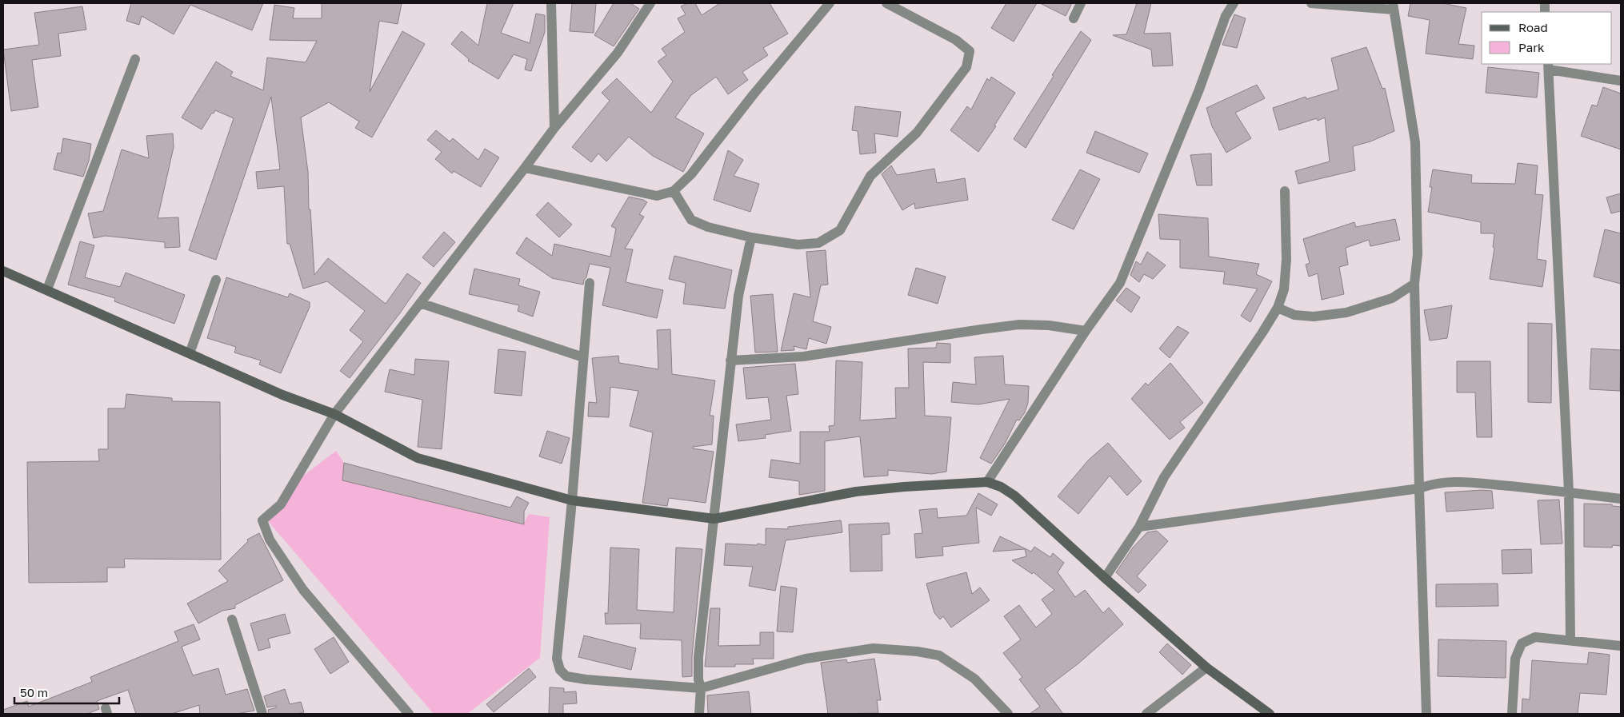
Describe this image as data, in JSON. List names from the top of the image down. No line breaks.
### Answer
{"legend":["Road","Park"],"scale_bar":"50 m"}
